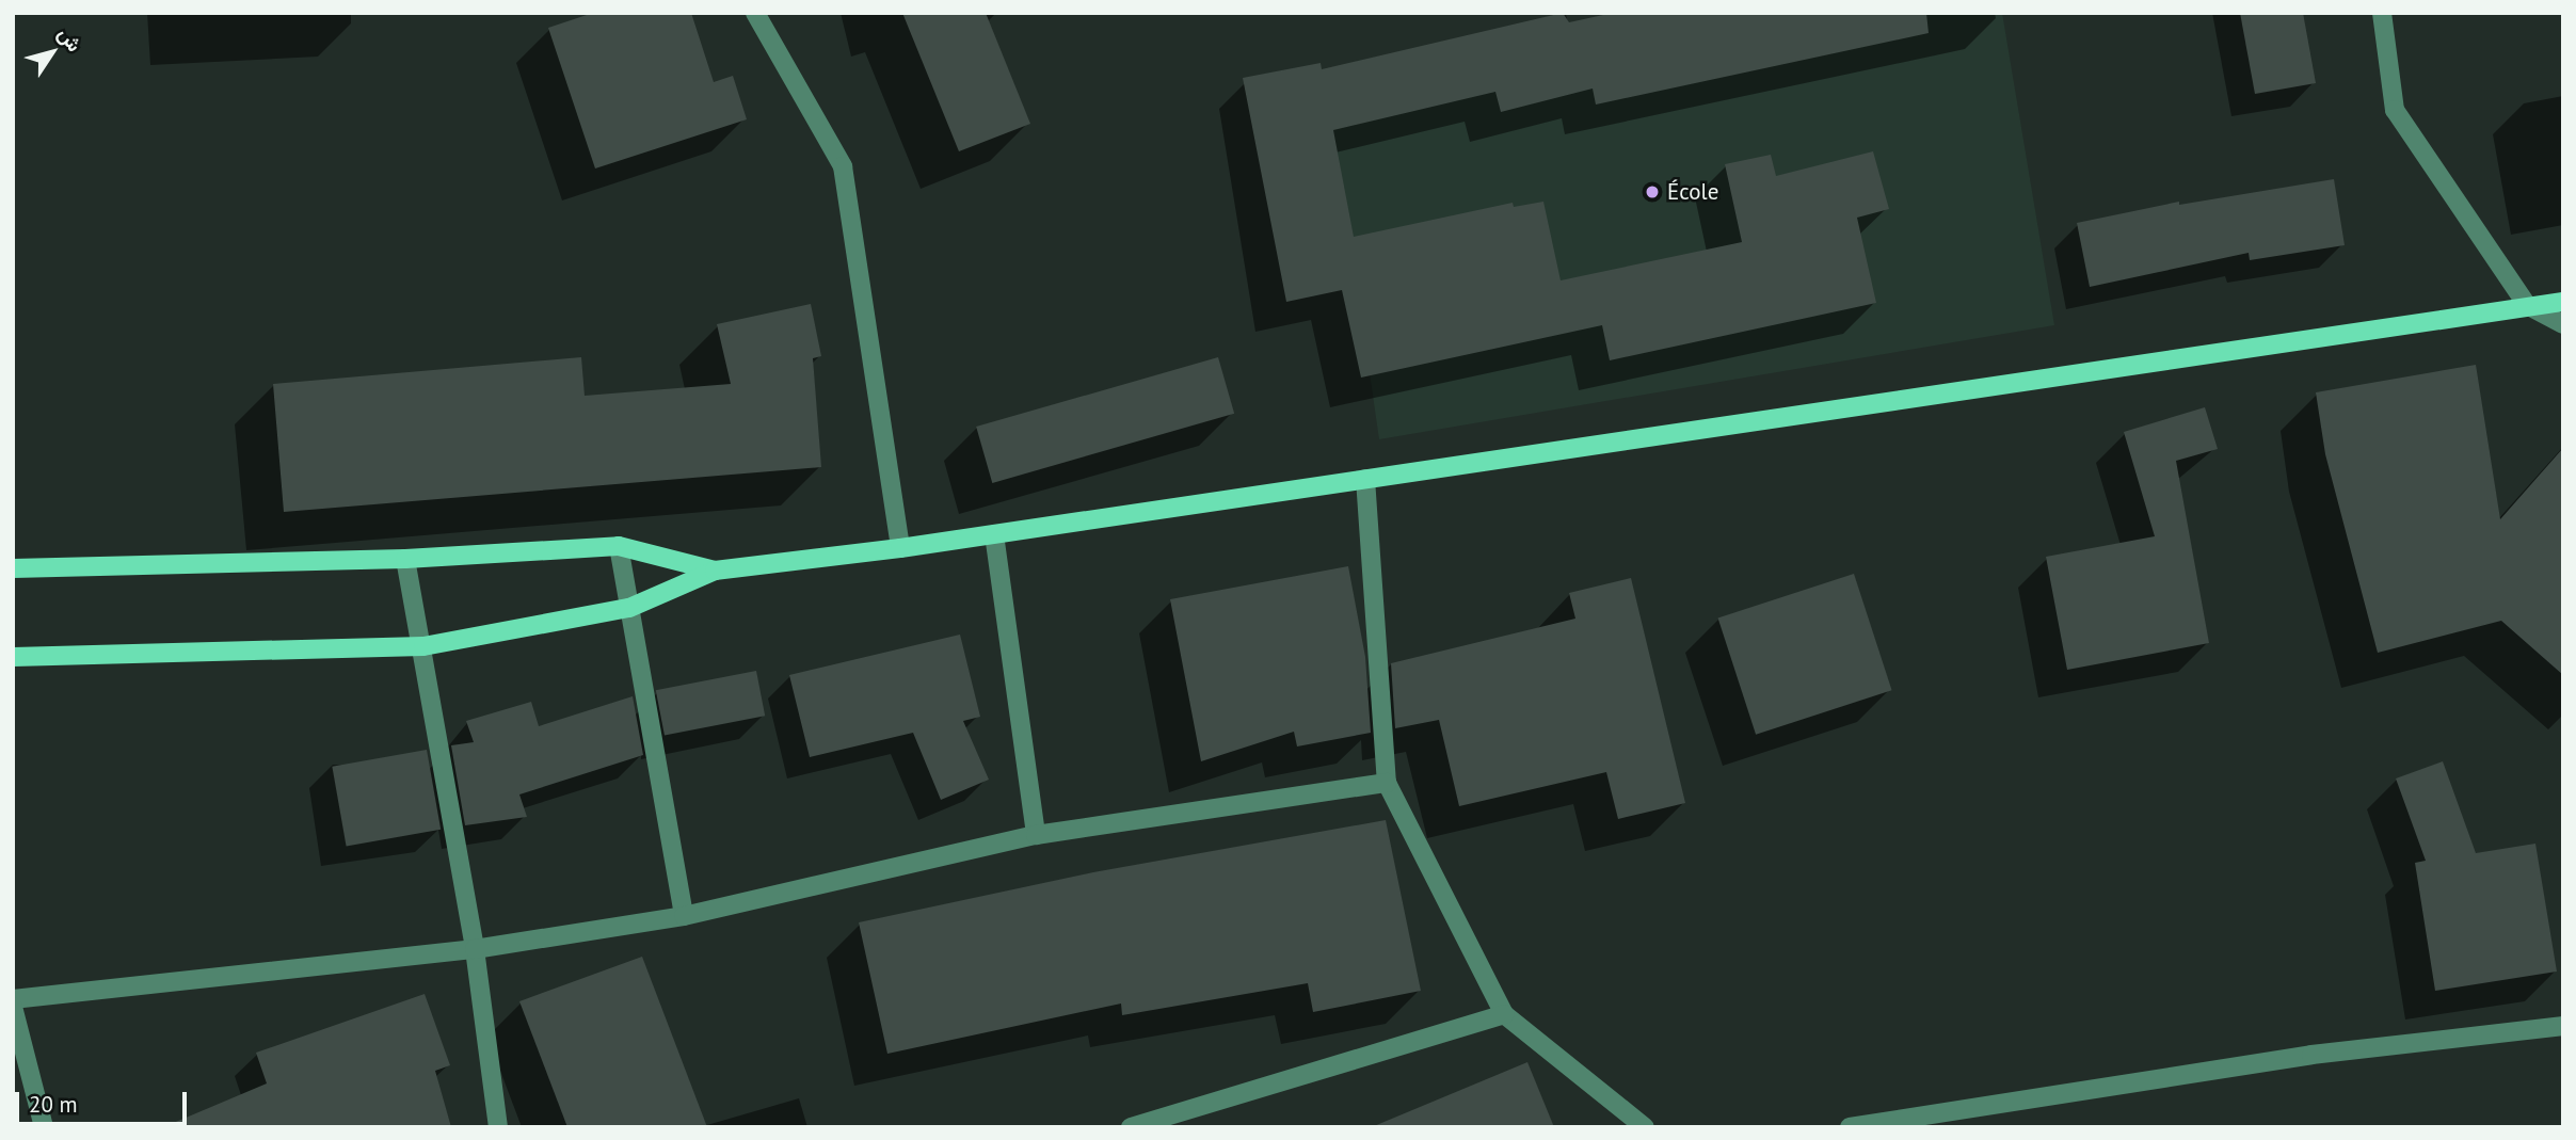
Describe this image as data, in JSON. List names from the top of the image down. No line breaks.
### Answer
{"places":["École"],"scale_bar":"20 m","north":"top right"}
